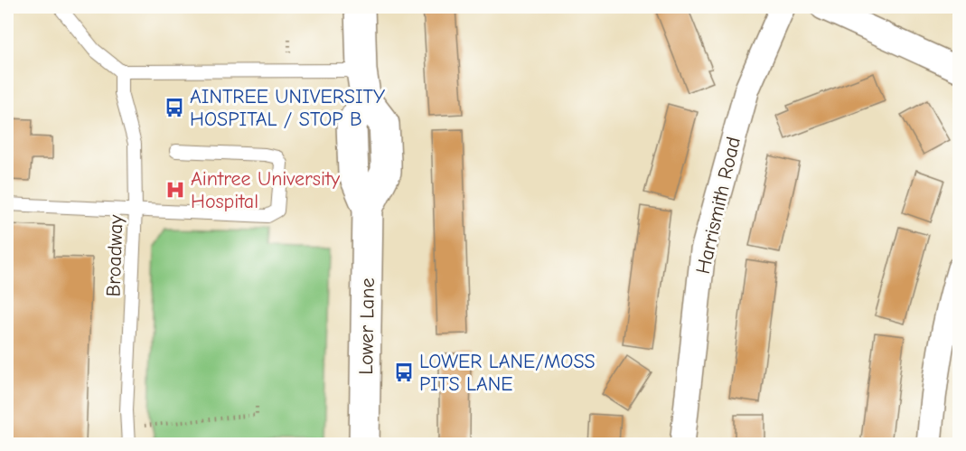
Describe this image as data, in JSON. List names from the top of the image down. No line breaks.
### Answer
{"streets":{"street":["Harrismith Road","Lower Lane"],"lane":["Broadway"]},"places":{"bus stop":["AINTREE UNIVERSITY HOSPITAL / STOP B","LOWER LANE/MOSS PITS LANE"],"hospital":["Aintree University Hospital"]}}
